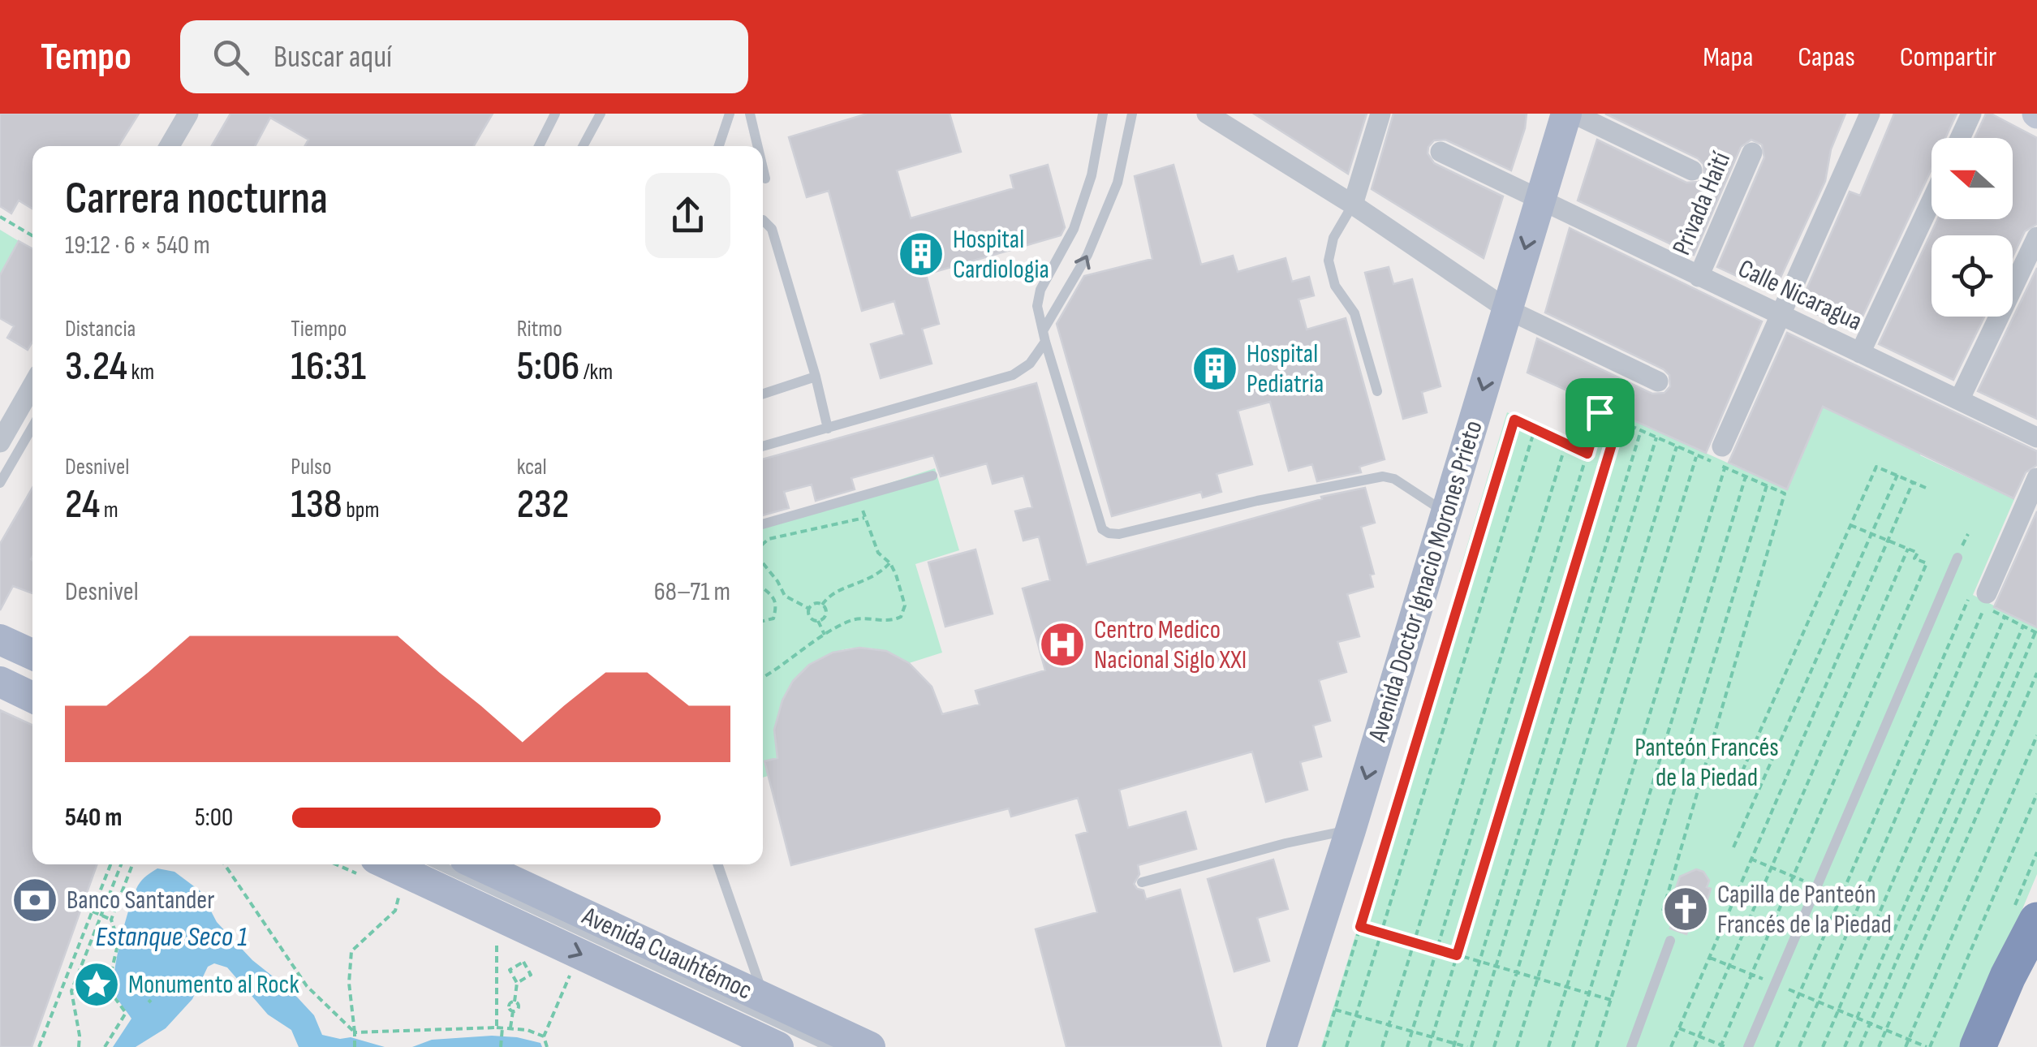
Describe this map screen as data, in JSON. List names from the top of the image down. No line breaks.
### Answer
{"streets":{"main road":["Avenida Doctor Ignacio Morones Prieto","Avenida Cuauhtémoc"],"street":["Privada Haití","Calle Nicaragua"]},"crossings":[["Privada Haití","Calle Nicaragua"],["Calle Nicaragua","Avenida Doctor Ignacio Morones Prieto"]],"one_way":["Avenida Doctor Ignacio Morones Prieto"],"water":["Estanque Seco 1"],"parks":["Panteón Francés de la Piedad"],"places":{"building":["Hospital Cardiologia","Hospital Pediatria"],"hospital":["Centro Medico Nacional Siglo XXI"],"bank":["Banco Santander"],"church":["Capilla de Panteón Francés de la Piedad"],"place":["Monumento al Rock"]},"north":"left","page":{"header":"Tempo","search":"Buscar aquí","nav":["Mapa","Capas","Compartir"],"heading":["Carrera nocturna","19:12 · 6 × 540 m"],"stats":[["Distancia","3.24 km"],["Tiempo","16:31"],["Ritmo","5:06 /km"],["Desnivel","24 m"],["Pulso","138 bpm"],["kcal","232"]],"chart":["Desnivel","68–71 m"],"list":[{"name":"540 m","note":"5:00"}]}}
